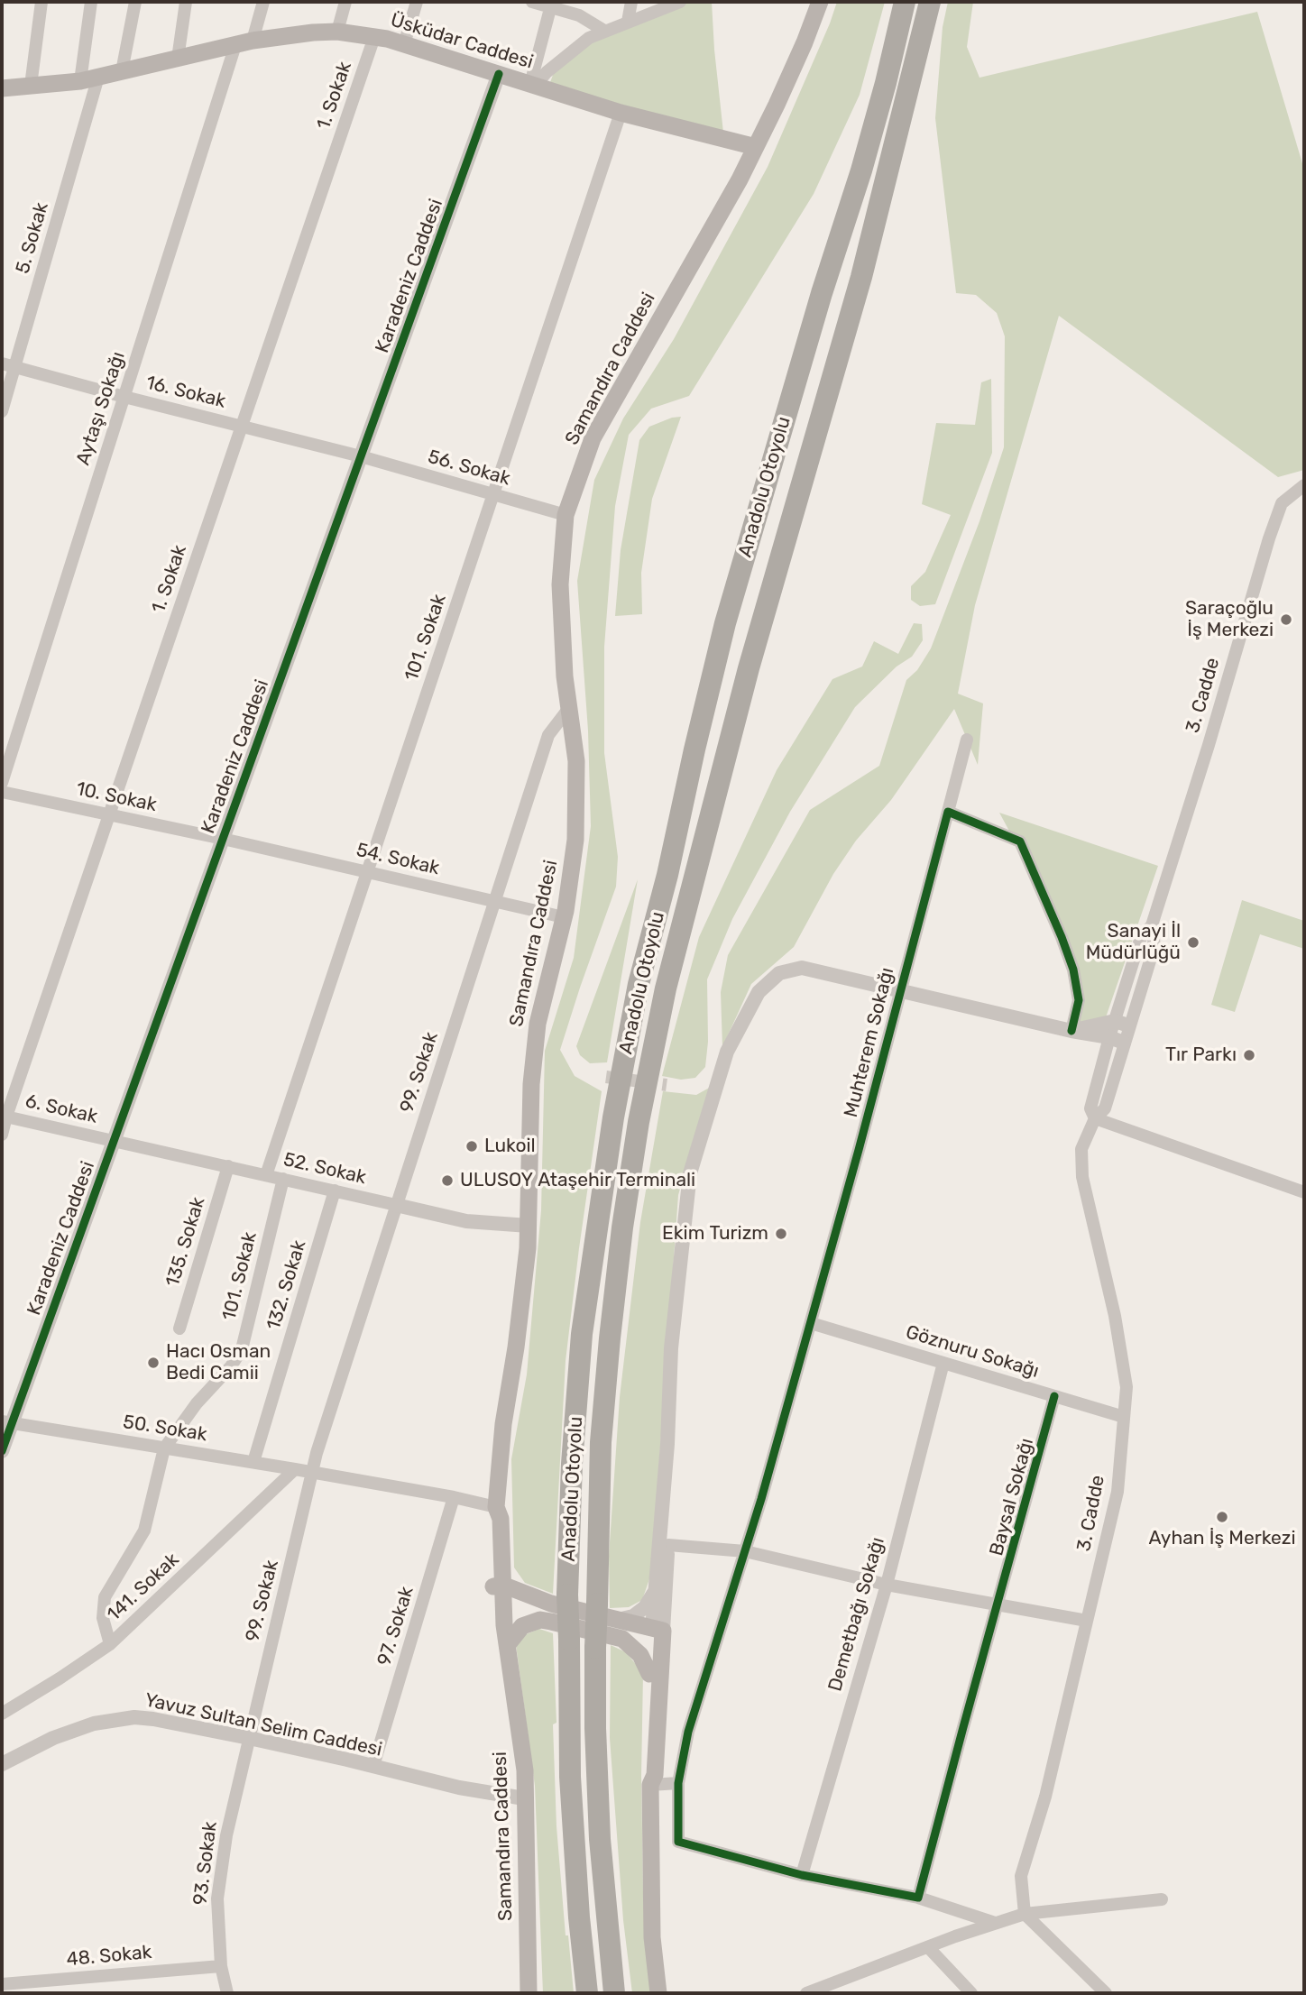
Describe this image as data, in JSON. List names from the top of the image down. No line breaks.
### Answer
{"streets":{"highway":["Anadolu Otoyolu"],"main road":["Üsküdar Caddesi","Samandıra Caddesi"],"street":["1. Sokak","5. Sokak","Karadeniz Caddesi","16. Sokak","Aytaşı Sokağı","56. Sokak","101. Sokak","3. Cadde","10. Sokak","54. Sokak","Muhterem Sokağı","99. Sokak","6. Sokak","52. Sokak","135. Sokak","132. Sokak","Göznuru Sokağı","50. Sokak","Baysal Sokağı","141. Sokak","Demetbağı Sokağı","97. Sokak","Yavuz Sultan Selim Caddesi","93. Sokak","48. Sokak"]},"crossings":[["Üsküdar Caddesi","1. Sokak"],["Üsküdar Caddesi","5. Sokak"],["Üsküdar Caddesi","Karadeniz Caddesi"],["Üsküdar Caddesi","Samandıra Caddesi"],["Üsküdar Caddesi","Aytaşı Sokağı"],["Üsküdar Caddesi","101. Sokak"],["1. Sokak","16. Sokak"],["1. Sokak","10. Sokak"],["1. Sokak","6. Sokak"],["5. Sokak","16. Sokak"],["Karadeniz Caddesi","16. Sokak"],["Karadeniz Caddesi","56. Sokak"],["Karadeniz Caddesi","10. Sokak"],["Karadeniz Caddesi","54. Sokak"],["Karadeniz Caddesi","6. Sokak"],["Karadeniz Caddesi","52. Sokak"],["Karadeniz Caddesi","50. Sokak"],["Samandıra Caddesi","56. Sokak"],["Samandıra Caddesi","54. Sokak"],["Samandıra Caddesi","99. Sokak"],["Samandıra Caddesi","52. Sokak"],["Samandıra Caddesi","50. Sokak"],["Samandıra Caddesi","Yavuz Sultan Selim Caddesi"],["16. Sokak","Aytaşı Sokağı"],["16. Sokak","56. Sokak"],["56. Sokak","101. Sokak"],["101. Sokak","54. Sokak"],["101. Sokak","52. Sokak"],["101. Sokak","50. Sokak"],["101. Sokak","141. Sokak"],["3. Cadde","Göznuru Sokağı"],["10. Sokak","54. Sokak"],["54. Sokak","99. Sokak"],["Muhterem Sokağı","Göznuru Sokağı"],["Muhterem Sokağı","Demetbağı Sokağı"],["99. Sokak","52. Sokak"],["99. Sokak","50. Sokak"],["99. Sokak","Yavuz Sultan Selim Caddesi"],["99. Sokak","93. Sokak"],["6. Sokak","52. Sokak"],["52. Sokak","135. Sokak"],["52. Sokak","132. Sokak"],["132. Sokak","50. Sokak"],["Göznuru Sokağı","Baysal Sokağı"],["Göznuru Sokağı","Demetbağı Sokağı"],["50. Sokak","141. Sokak"],["50. Sokak","97. Sokak"],["97. Sokak","Yavuz Sultan Selim Caddesi"],["Yavuz Sultan Selim Caddesi","93. Sokak"],["93. Sokak","48. Sokak"]],"places":["Saraçoğlu İş Merkezi","Sanayi İl Müdürlüğü","Tır Parkı","Lukoil","ULUSOY Ataşehir Terminali","Ekim Turizm","Hacı Osman Bedi Camii","Ayhan İş Merkezi"]}
